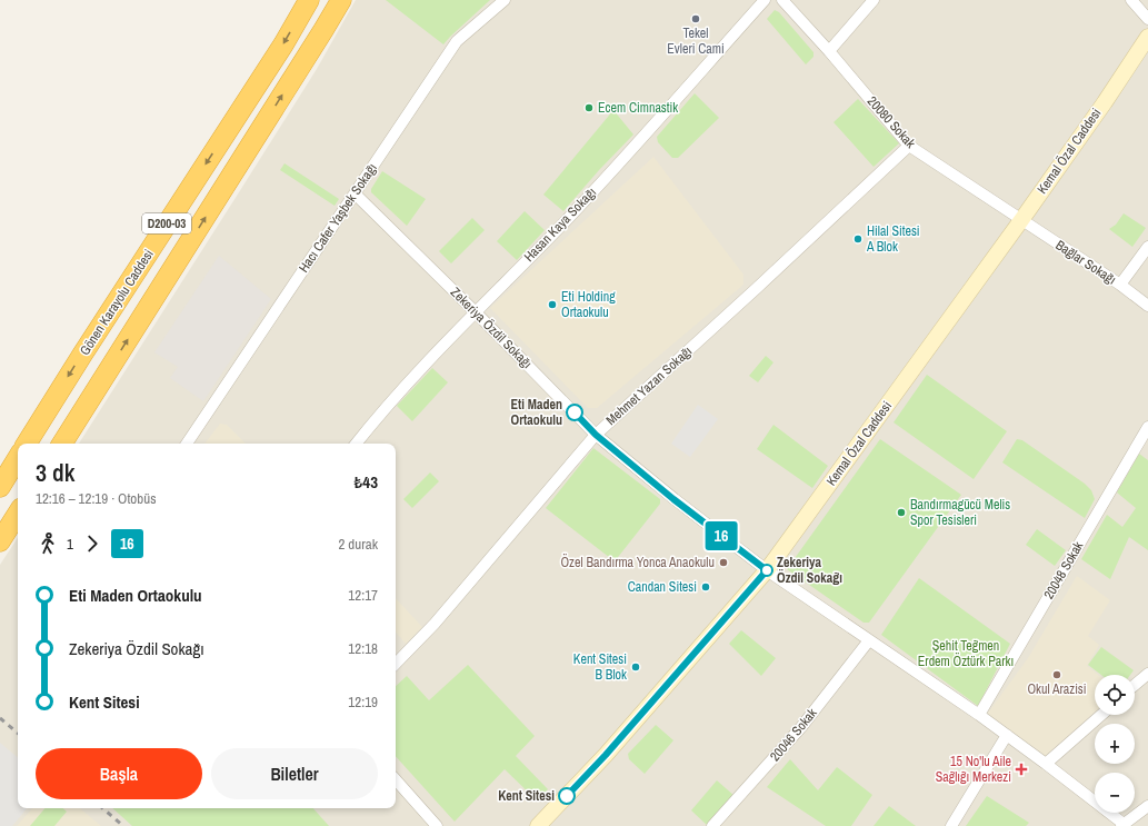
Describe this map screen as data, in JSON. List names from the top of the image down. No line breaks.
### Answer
{"streets":{"highway":["D200-03","Gönen Karayolu Caddesi"],"main road":["Kemal Özal Caddesi"],"street":["20080 Sokak","Hacı Cafer Yaşbek Sokağı","Hasan Kaya Sokağı","Bağlar Sokağı","Zekeriya Özdil Sokağı","Mehmet Yazan Sokağı","20048 Sokak","20046 Sokak"]},"crossings":[["20080 Sokak","Kemal Özal Caddesi"],["20080 Sokak","Bağlar Sokağı"],["20080 Sokak","Mehmet Yazan Sokağı"],["Kemal Özal Caddesi","Bağlar Sokağı"],["Kemal Özal Caddesi","Zekeriya Özdil Sokağı"],["Hacı Cafer Yaşbek Sokağı","Zekeriya Özdil Sokağı"],["Hasan Kaya Sokağı","Zekeriya Özdil Sokağı"],["Zekeriya Özdil Sokağı","Mehmet Yazan Sokağı"],["Zekeriya Özdil Sokağı","20048 Sokak"],["Zekeriya Özdil Sokağı","20046 Sokak"]],"parks":["Şehit Teğmen Erdem Öztürk Parkı"],"places":{"other":["Tekel Evleri Cami","Ecem Cimnastik","Hilal Sitesi A Blok","Eti Holding Ortaokulu","Eti Maden Ortaokulu","Bandırmagücü Melis Spor Tesisleri","Özel Bandırma Yonca Anaokulu","Zekeriya Özdil Sokağı","Candan Sitesi","Kent Sitesi B Blok","Okul Arazisi","Kent Sitesi"],"health":["15 No'lu Aile Sağlığı Merkezi"]},"lines":["bus line 16"],"page":{"on_map":"16","heading":["3 dk","12:16 – 12:19 · Otobüs","₺43"],"legs":["1","16","2 durak"],"list":[{"name":"Eti Maden Ortaokulu","value":"12:17"},{"name":"Zekeriya Özdil Sokağı","value":"12:18"},{"name":"Kent Sitesi","value":"12:19"}],"map_buttons":["+","−"],"buttons":["Başla","Biletler"]}}
